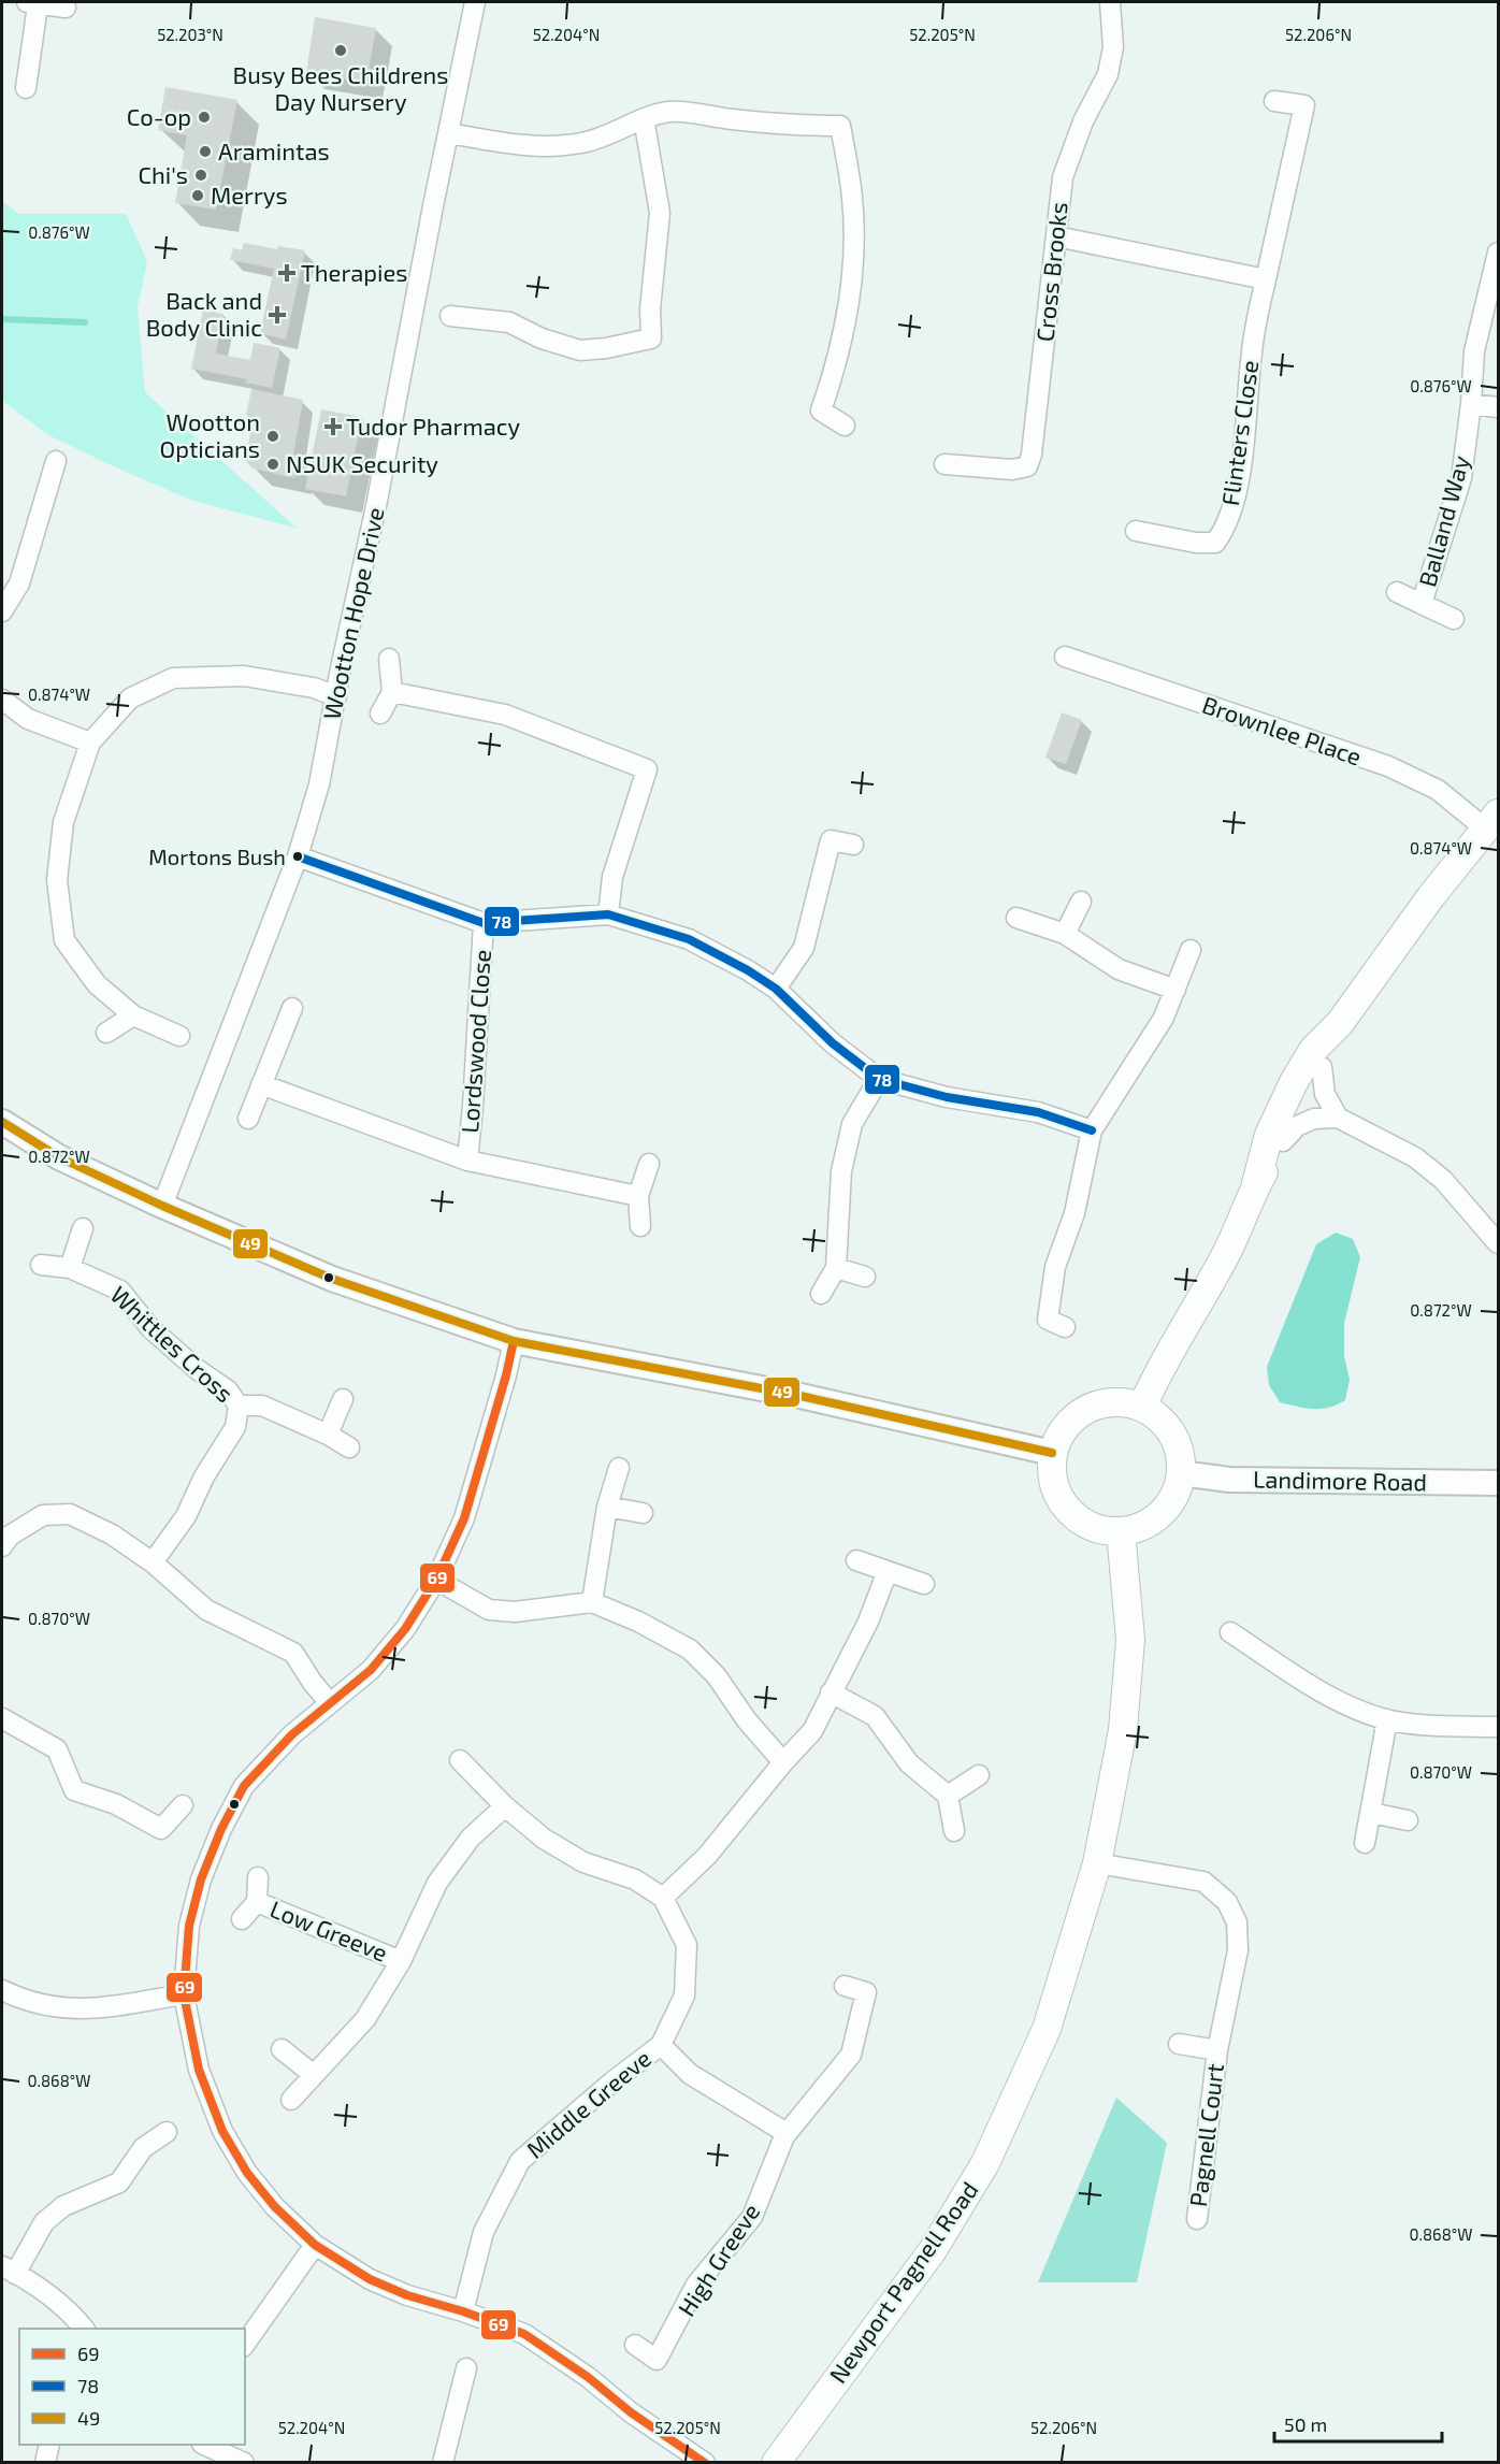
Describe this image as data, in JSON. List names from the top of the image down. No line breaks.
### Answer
{"streets":{"main road":["Newport Pagnell Road"],"street":["Cross Brooks","Flinters Close","Balland Way","Wootton Hope Drive","Brownlee Place","Lordswood Close","Whittles Cross","Landimore Road","Low Greeve","Middle Greeve","Pagnell Court","High Greeve"]},"crossings":[["Landimore Road","Newport Pagnell Road"],["Pagnell Court","Newport Pagnell Road"]],"places":{"other":["Busy Bees Childrens Day Nursery","Co-op","Aramintas","Chi's","Merrys","Wootton Opticians","NSUK Security","Mortons Bush"],"health":["Therapies","Back and Body Clinic","Tudor Pharmacy"]},"lines":["transit line 78","transit line 49","transit line 69"],"legend":["69","78","49"],"scale_bar":"50 m","coordinates":["52.203°N","52.204°N","52.205°N","52.206°N","0.876°W","0.874°W","0.872°W","0.870°W","0.868°W"]}
